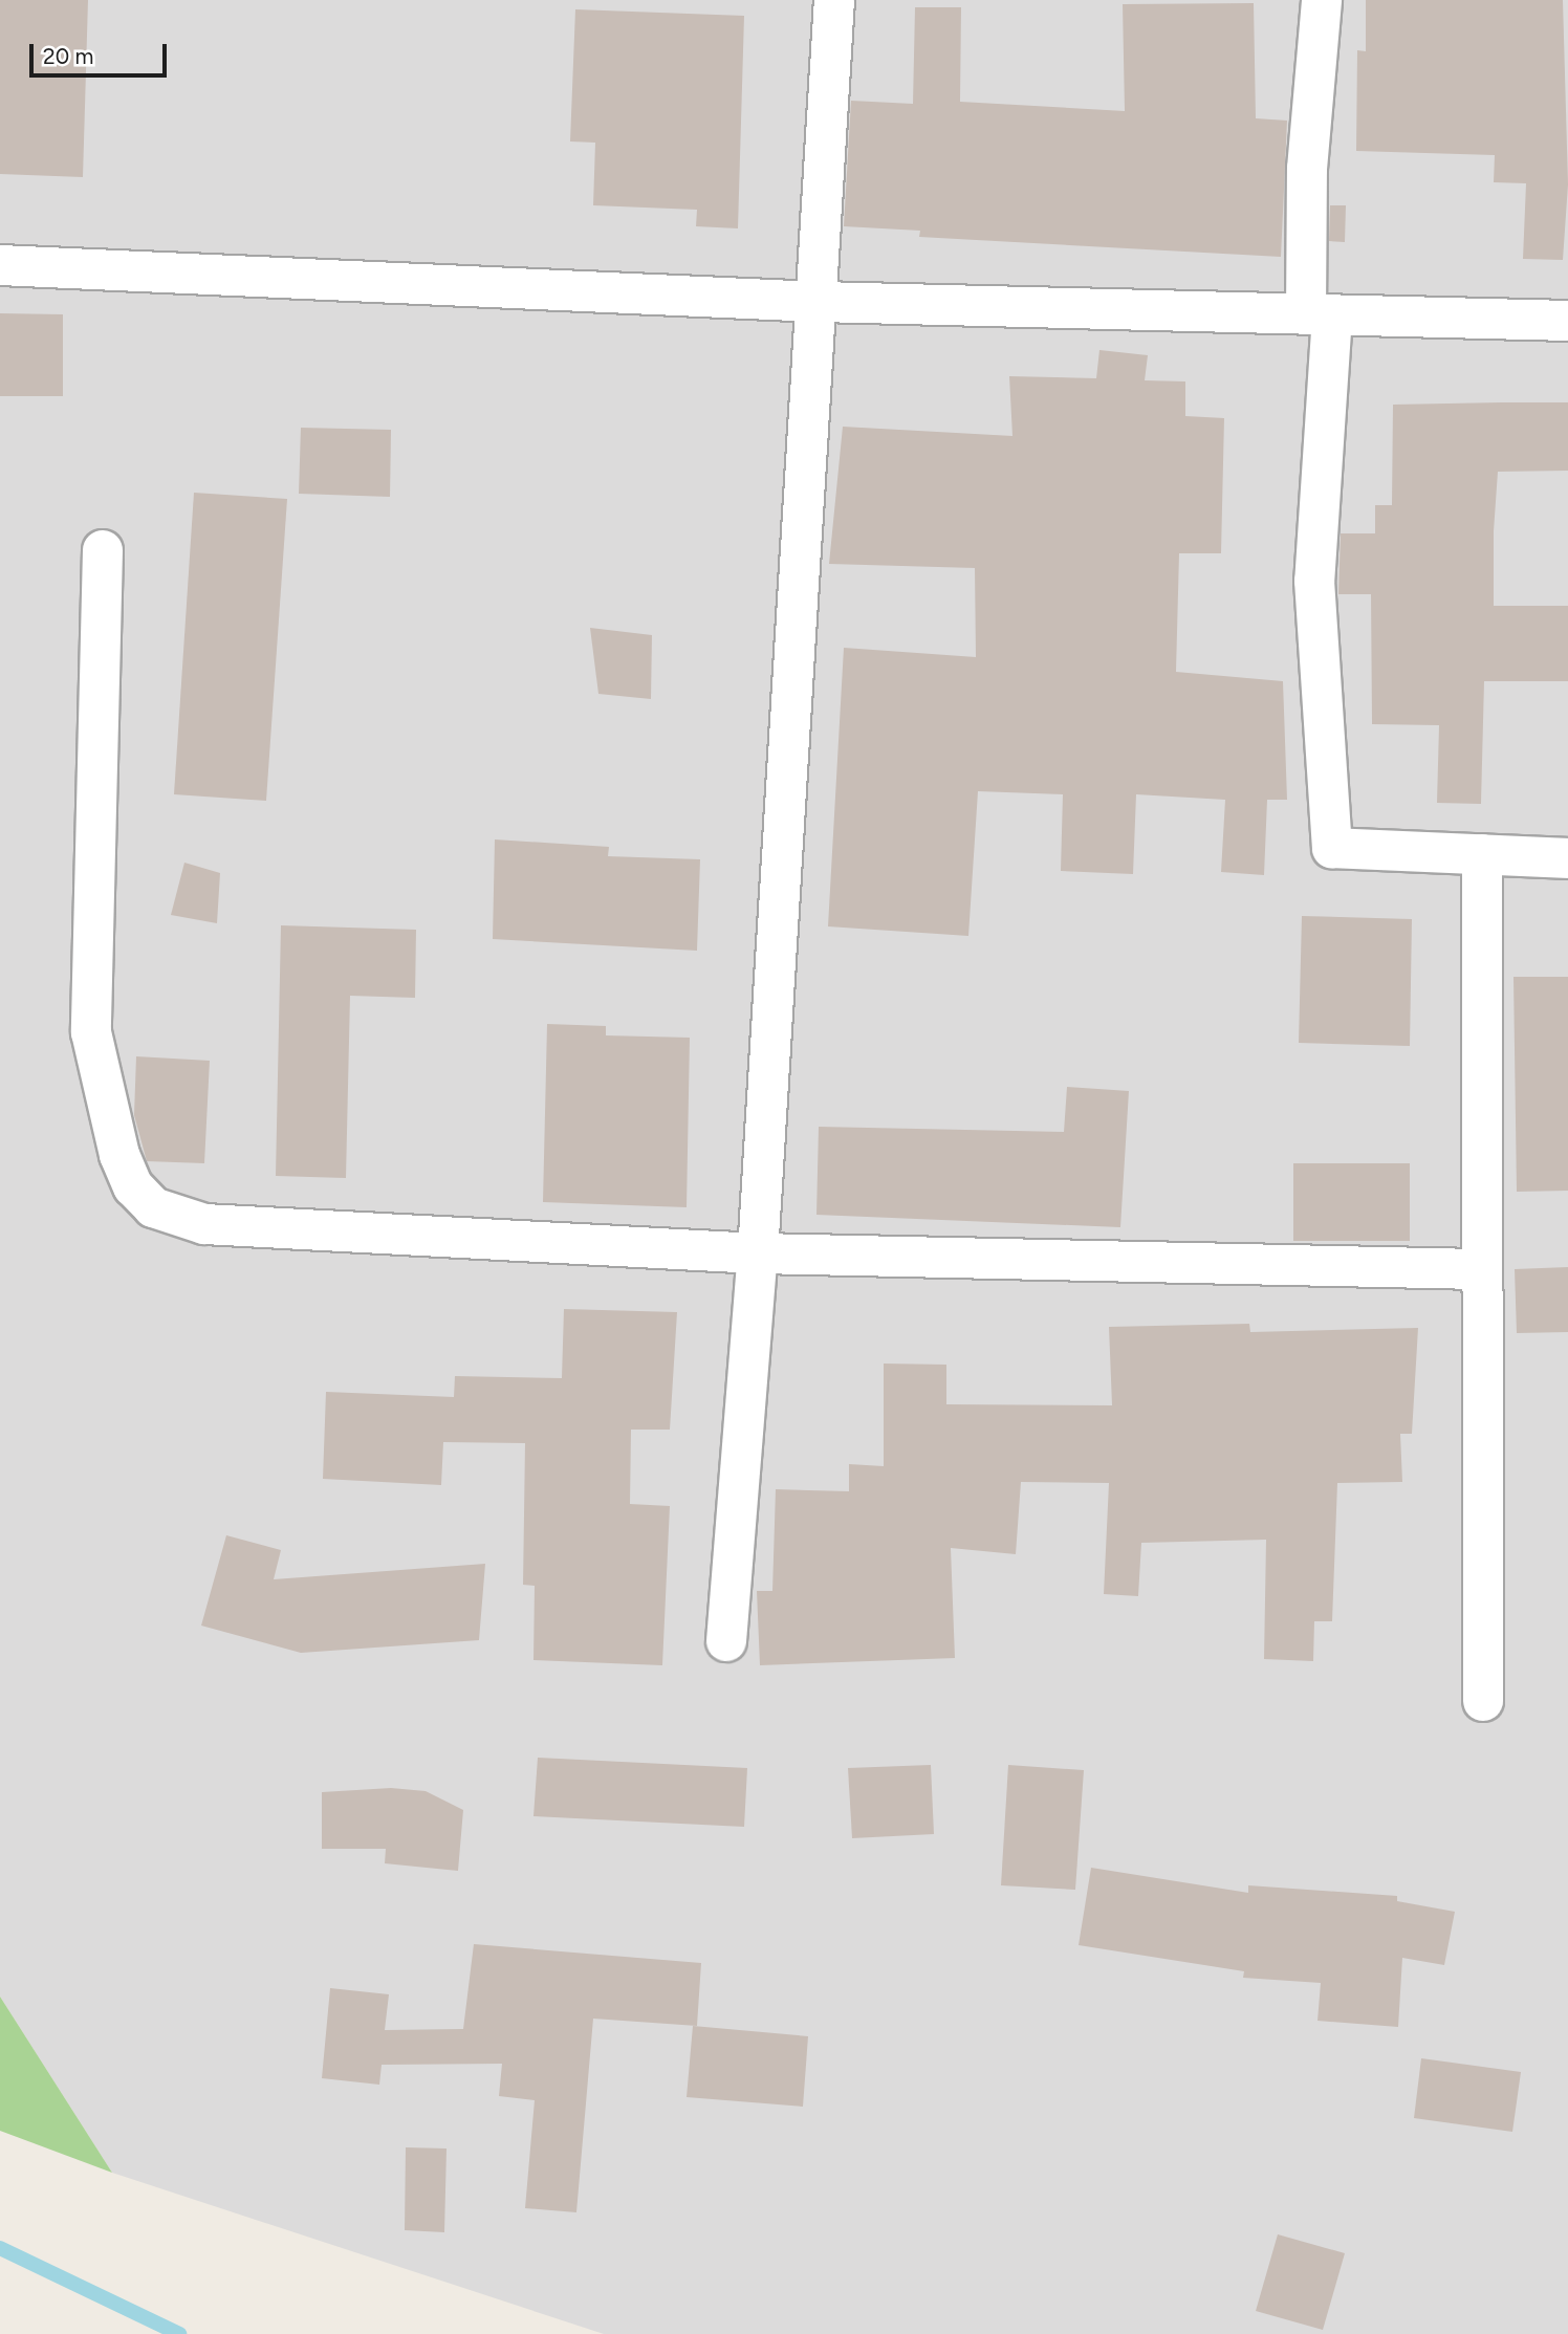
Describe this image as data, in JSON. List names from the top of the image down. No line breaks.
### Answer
{"scale_bar":"20 m"}
